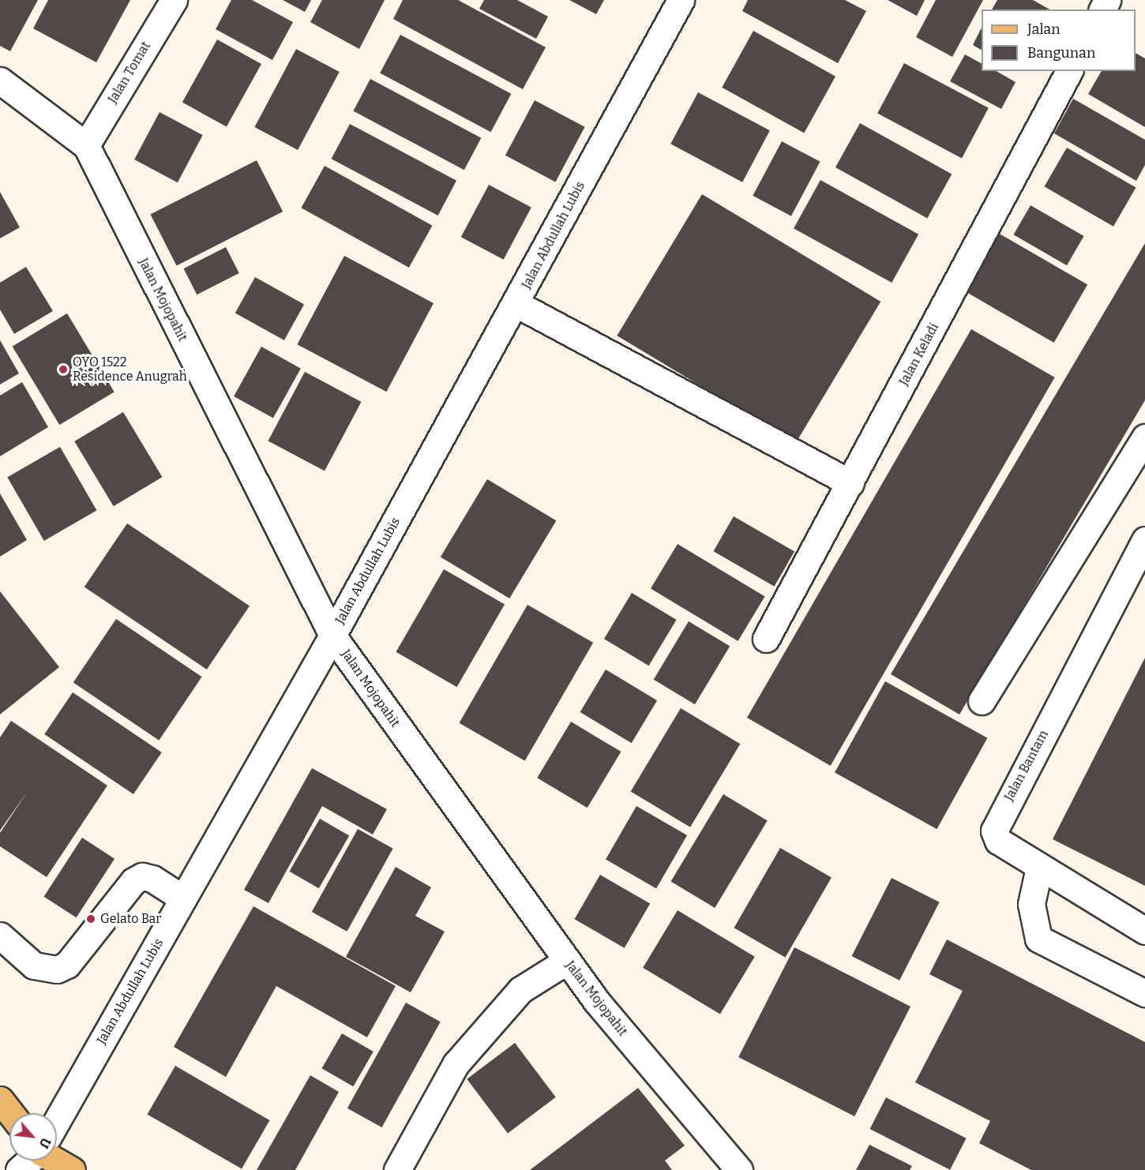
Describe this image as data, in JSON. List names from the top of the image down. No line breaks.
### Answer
{"streets":{"street":["Jalan Tomat","Jalan Abdullah Lubis","Jalan Mojopahit","Jalan Keladi","Jalan Bantam"]},"crossings":[["Jalan Tomat","Jalan Mojopahit"],["Jalan Abdullah Lubis","Jalan Mojopahit"]],"places":["OYO 1522 Residence Anugrah","Gelato Bar"],"legend":["Jalan","Bangunan"],"north":"bottom right"}
